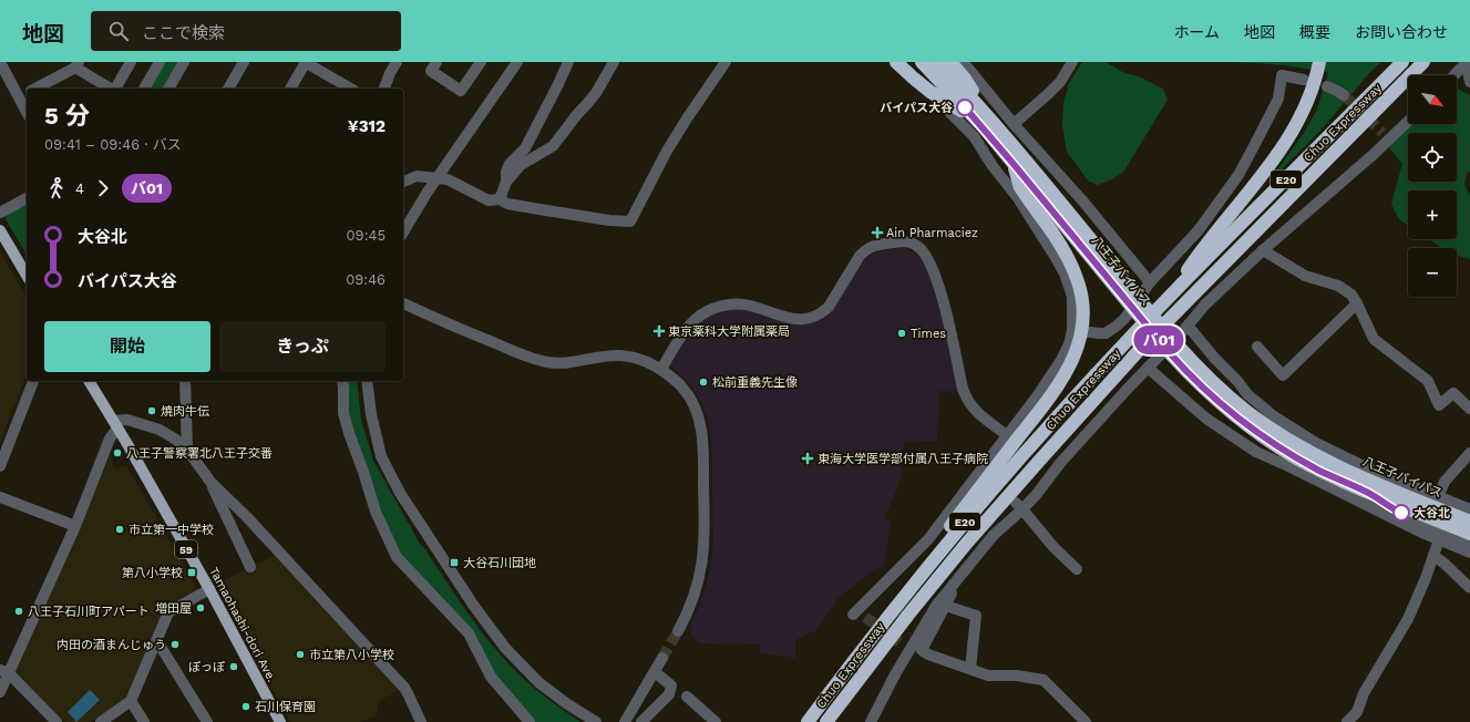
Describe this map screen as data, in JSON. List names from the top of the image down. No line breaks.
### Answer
{"streets":{"highway":["Chuo Expressway","E20","八王子バイパス"],"main road":["59","Tamaohashi-dori Ave."]},"places":{"other":["バイパス大谷","Times","松前重義先生像","焼肉牛伝","八王子警察署北八王子交番","大谷北","市立第一中学校","増田屋","八王子石川町アパート","内田の酒まんじゅう","市立第八小学校","ぽっぽ","石川保育園"],"health":["Ain Pharmaciez","東京薬科大学附属薬局","東海大学医学部付属八王子病院"],"transit":["大谷石川団地","第八小学校"]},"lines":["bus line バ01"],"north":"bottom right","page":{"header":"地図","search":"ここで検索","nav":["ホーム","地図","概要","お問い合わせ"],"on_map":"バ01","map_buttons":["+","−"],"heading":["5 分","09:41 – 09:46 · バス","¥312"],"legs":["4","バ01"],"list":[{"name":"大谷北","value":"09:45"},{"name":"バイパス大谷","value":"09:46"}],"buttons":["開始","きっぷ"]}}
